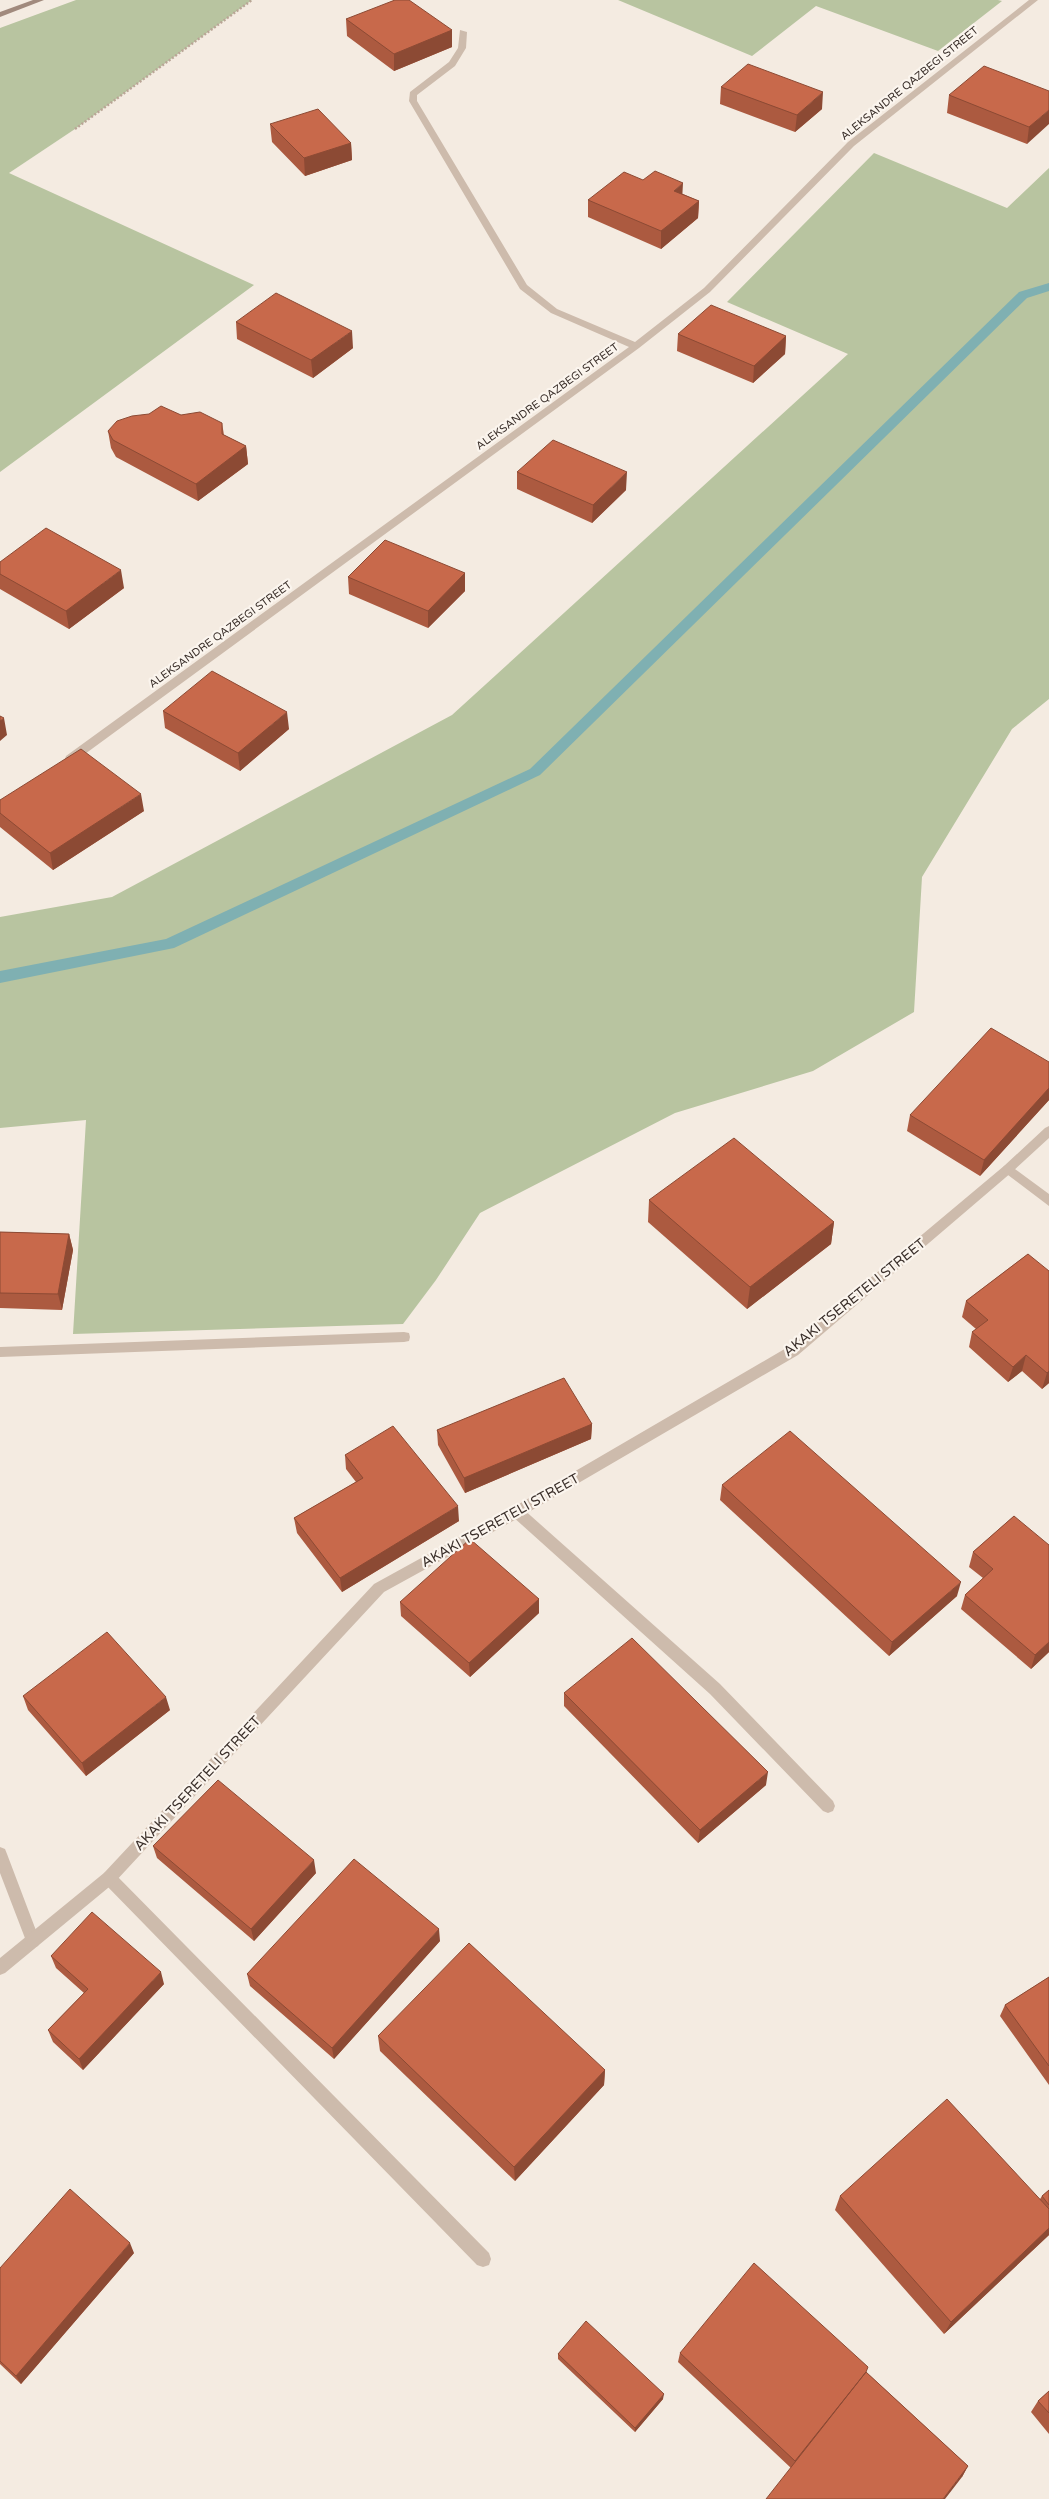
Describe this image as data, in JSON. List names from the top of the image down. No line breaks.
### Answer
{"streets":{"street":["ALEKSANDRE QAZBEGI STREET","AKAKI TSERETELI STREET"]}}
